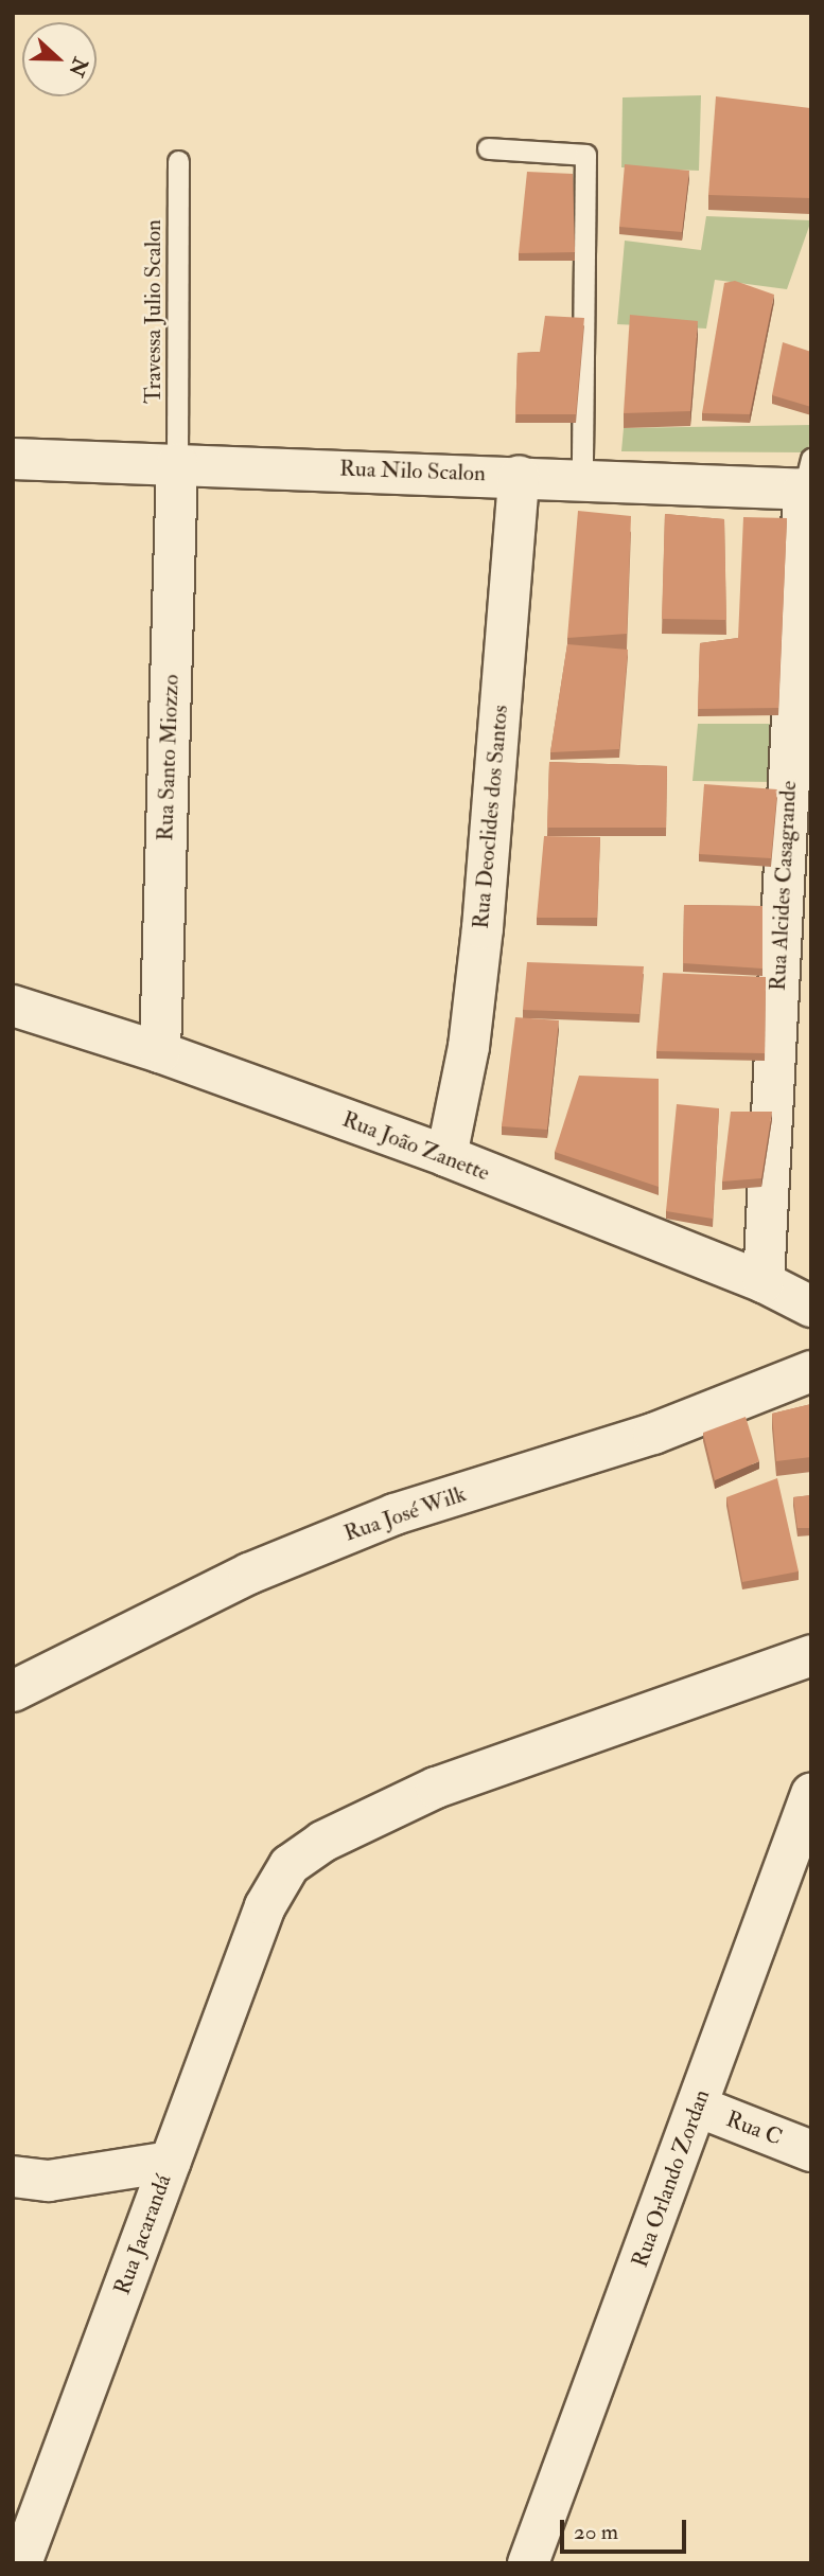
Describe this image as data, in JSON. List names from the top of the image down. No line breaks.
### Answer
{"streets":{"street":["Rua Nilo Scalon","Rua Santo Miozzo","Rua Deoclides dos Santos","Rua Alcides Casagrande","Rua João Zanette","Rua José Wilk","Rua C","Rua Orlando Zordan","Rua Jacarandá"],"lane":["Travessa Julio Scalon"]},"crossings":[["Travessa Julio Scalon","Rua Nilo Scalon"],["Travessa Julio Scalon","Rua Santo Miozzo"],["Rua Nilo Scalon","Rua Santo Miozzo"],["Rua Nilo Scalon","Rua Deoclides dos Santos"],["Rua Nilo Scalon","Rua Alcides Casagrande"],["Rua Santo Miozzo","Rua João Zanette"],["Rua Deoclides dos Santos","Rua João Zanette"],["Rua Alcides Casagrande","Rua João Zanette"],["Rua C","Rua Orlando Zordan"]],"scale_bar":"20 m","north":"right"}
